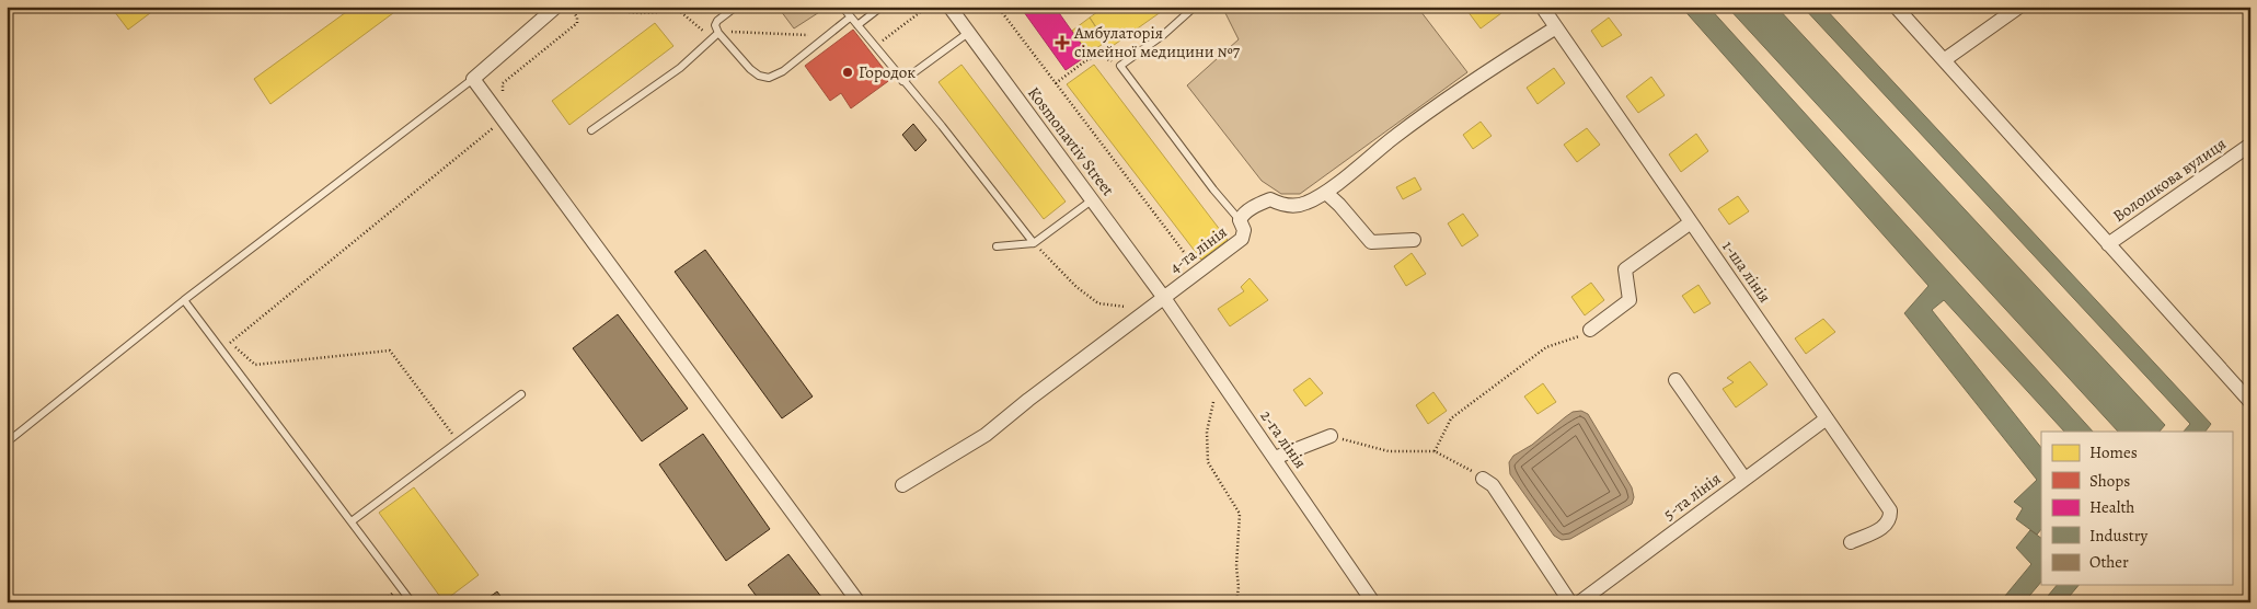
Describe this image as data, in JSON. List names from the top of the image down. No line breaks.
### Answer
{"streets":{"street":["Kosmonavtiv Street","Волошкова вулиця","4-та лінія","1-ша лінія","2-га лінія","5-та лінія"]},"crossings":[["Kosmonavtiv Street","4-та лінія"],["Kosmonavtiv Street","2-га лінія"],["4-та лінія","1-ша лінія"],["4-та лінія","2-га лінія"],["1-ша лінія","5-та лінія"]],"places":{"health":["Амбулаторія сімейної медицини №7"],"other":["Городок"]},"legend":["Homes","Shops","Health","Industry","Other"]}
